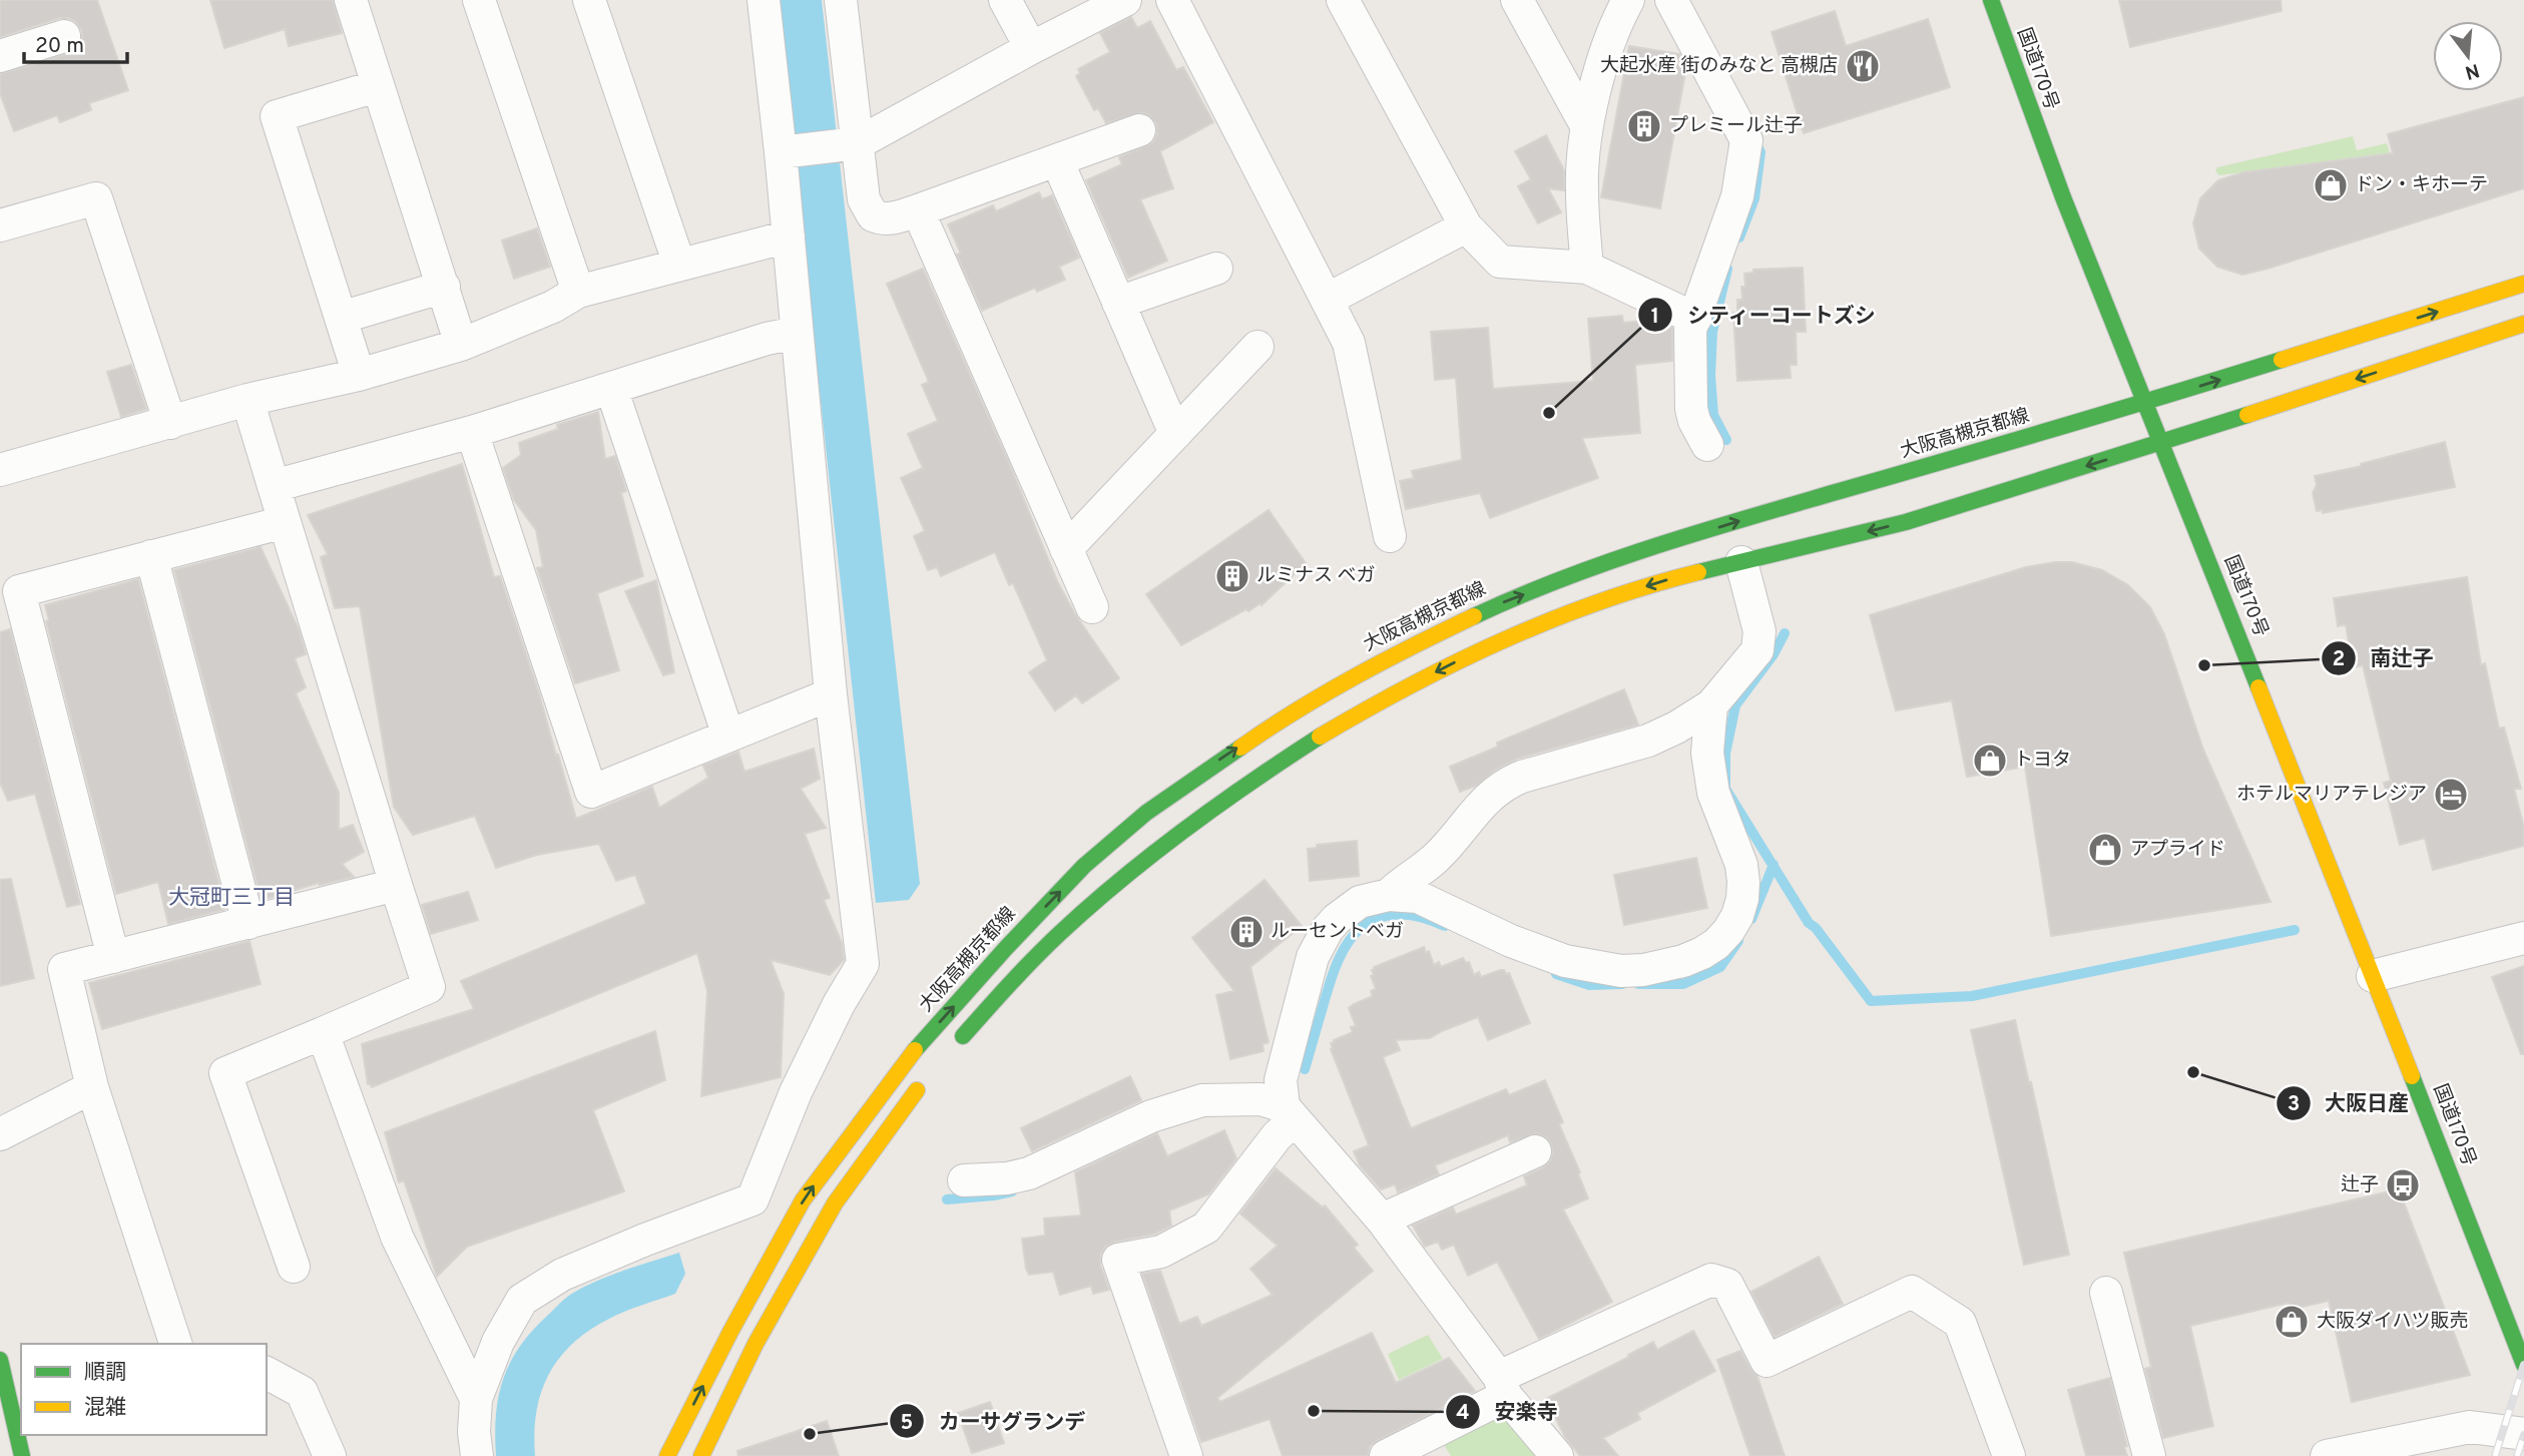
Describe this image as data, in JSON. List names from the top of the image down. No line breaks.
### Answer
{"streets":{"main road":["国道170号","大阪高槻京都線"]},"crossings":[["国道170号","大阪高槻京都線"]],"districts":["大冠町三丁目"],"places":{"restaurant":["大起水産 街のみなと 高槻店"],"building":["プレミール辻子","ルミナス ベガ","ルーセントベガ"],"shop":["ドン・キホーテ","トヨタ","アプライド","大阪ダイハツ販売"],"other":["シティーコートズシ","南辻子","大阪日産","安楽寺","カーサグランデ"],"hotel":["ホテルマリアテレジア"],"bus stop":["辻子"]},"legend":["順調","混雑"],"scale_bar":"20 m","north":"bottom"}
